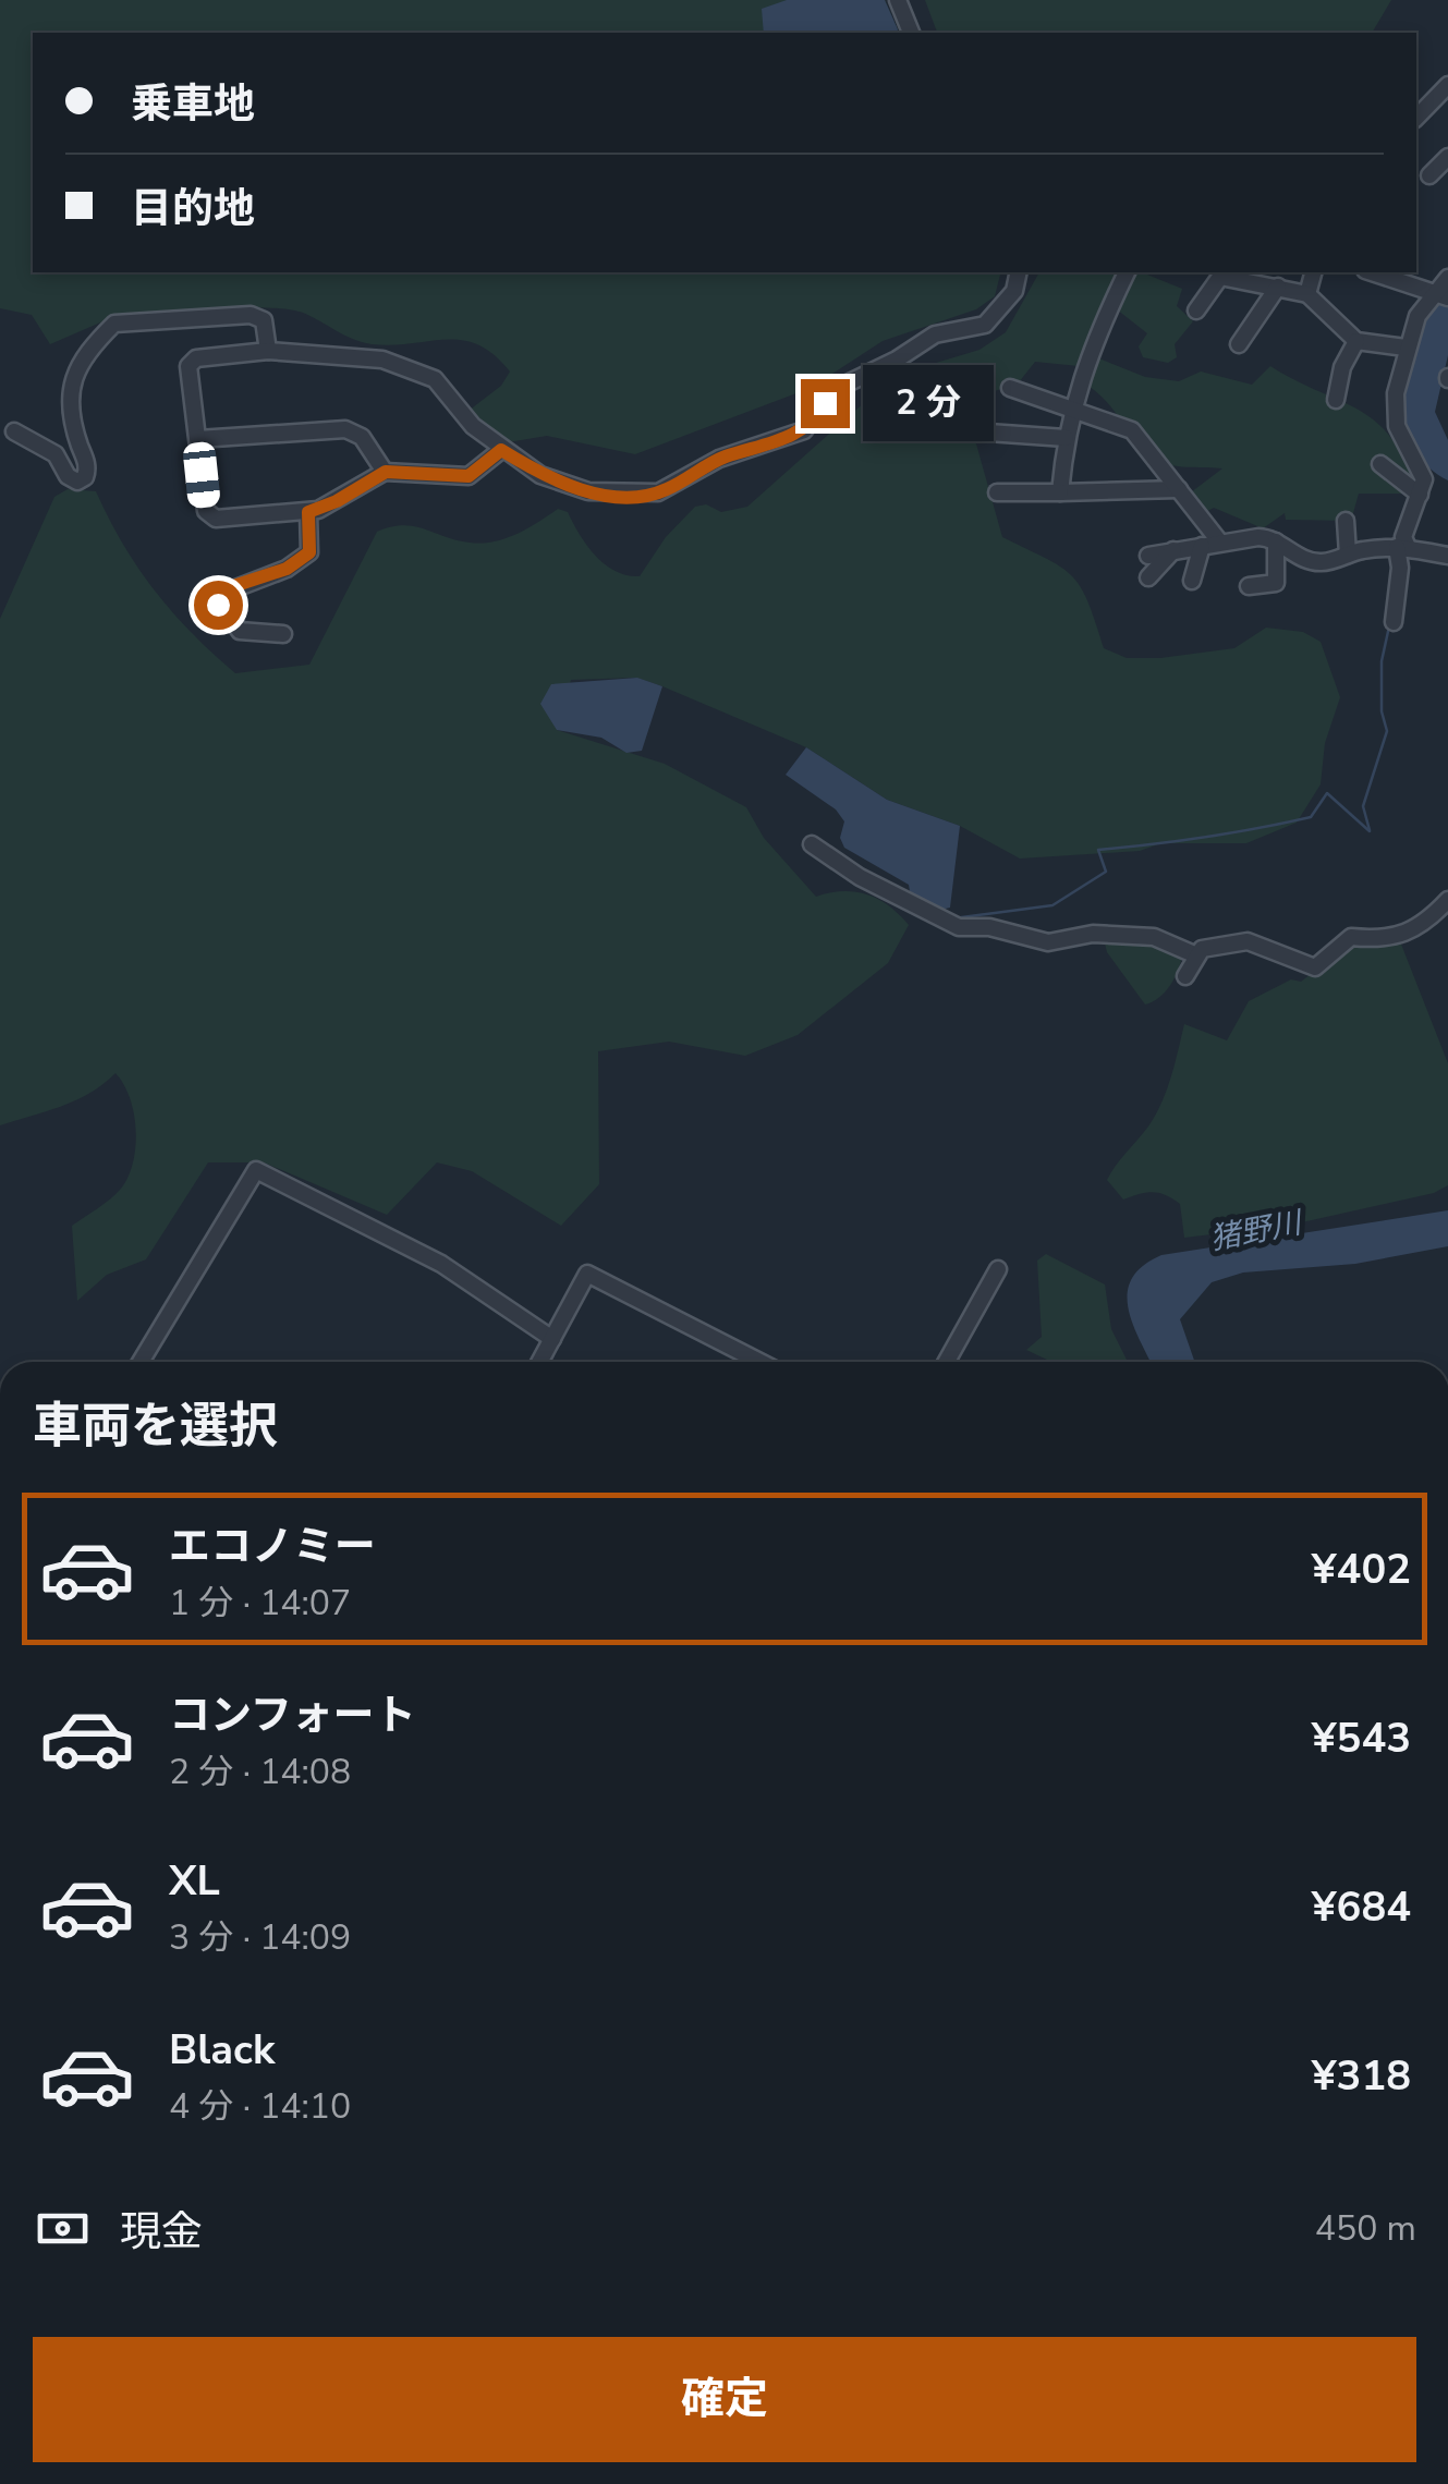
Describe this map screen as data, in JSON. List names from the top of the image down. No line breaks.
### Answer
{"water":["猪野川"],"page":{"banner":["乗車地","目的地"],"bubble":"2 分","heading":"車両を選択","list":[{"name":"エコノミー","note":"1 分 · 14:07","value":"¥402"},{"name":"コンフォート","note":"2 分 · 14:08","value":"¥543"},{"name":"XL","note":"3 分 · 14:09","value":"¥684"},{"name":"Black","note":"4 分 · 14:10","value":"¥318"}],"pay":["現金","450 m"],"buttons":"確定"}}
